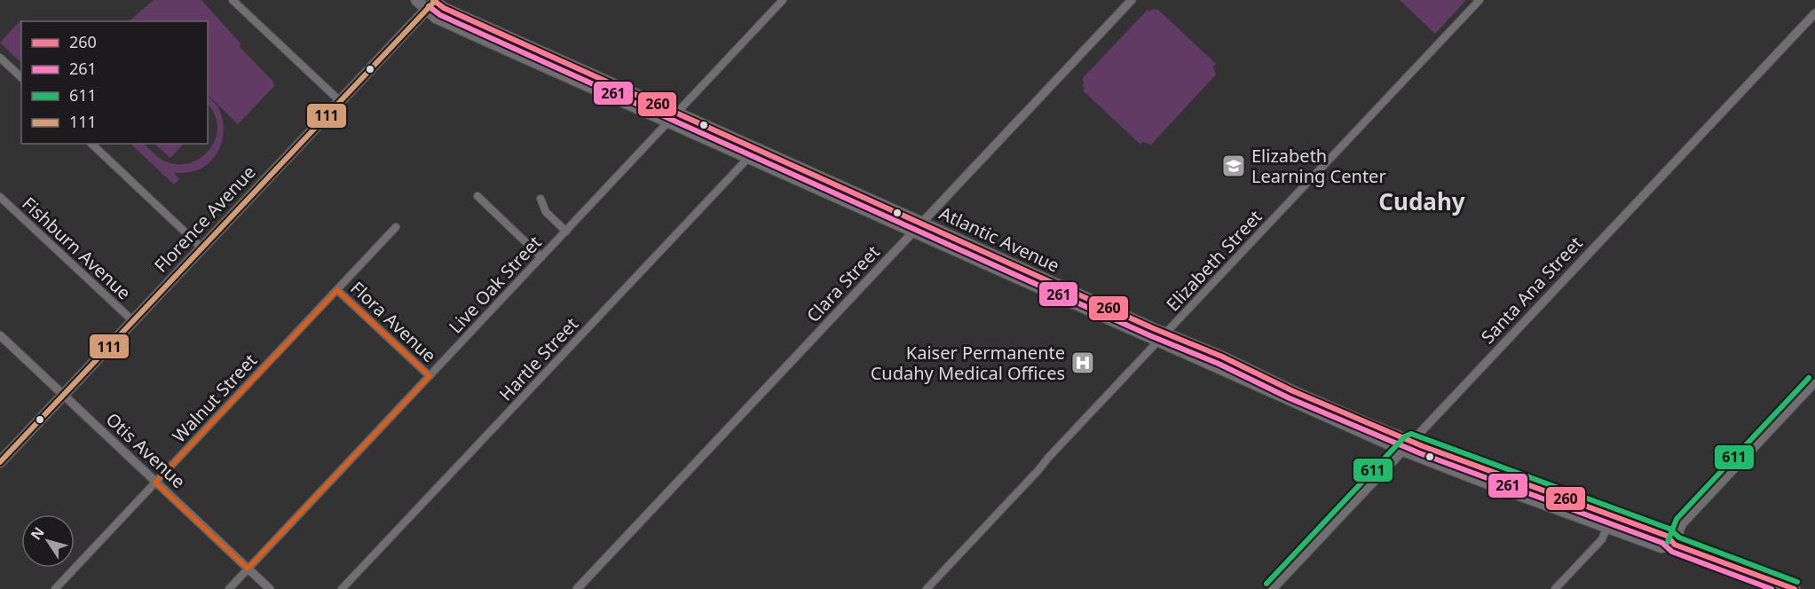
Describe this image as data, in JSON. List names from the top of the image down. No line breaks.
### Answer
{"streets":{"main road":["Florence Avenue","Atlantic Avenue"],"street":["Fishburn Avenue","Elizabeth Street","Clara Street","Live Oak Street","Santa Ana Street","Flora Avenue","Hartle Street","Walnut Street","Otis Avenue"]},"crossings":[["Florence Avenue","Atlantic Avenue"],["Florence Avenue","Fishburn Avenue"],["Florence Avenue","Otis Avenue"],["Atlantic Avenue","Elizabeth Street"],["Atlantic Avenue","Clara Street"],["Atlantic Avenue","Live Oak Street"],["Atlantic Avenue","Santa Ana Street"],["Atlantic Avenue","Hartle Street"],["Live Oak Street","Flora Avenue"],["Live Oak Street","Otis Avenue"],["Flora Avenue","Walnut Street"],["Walnut Street","Otis Avenue"]],"districts":["Cudahy"],"places":{"school or university":["Elizabeth Learning Center"],"hospital":["Kaiser Permanente Cudahy Medical Offices"]},"lines":["transit line 260","transit line 111","transit line 261","transit line 611"],"legend":["260","261","611","111"],"north":"top left"}
